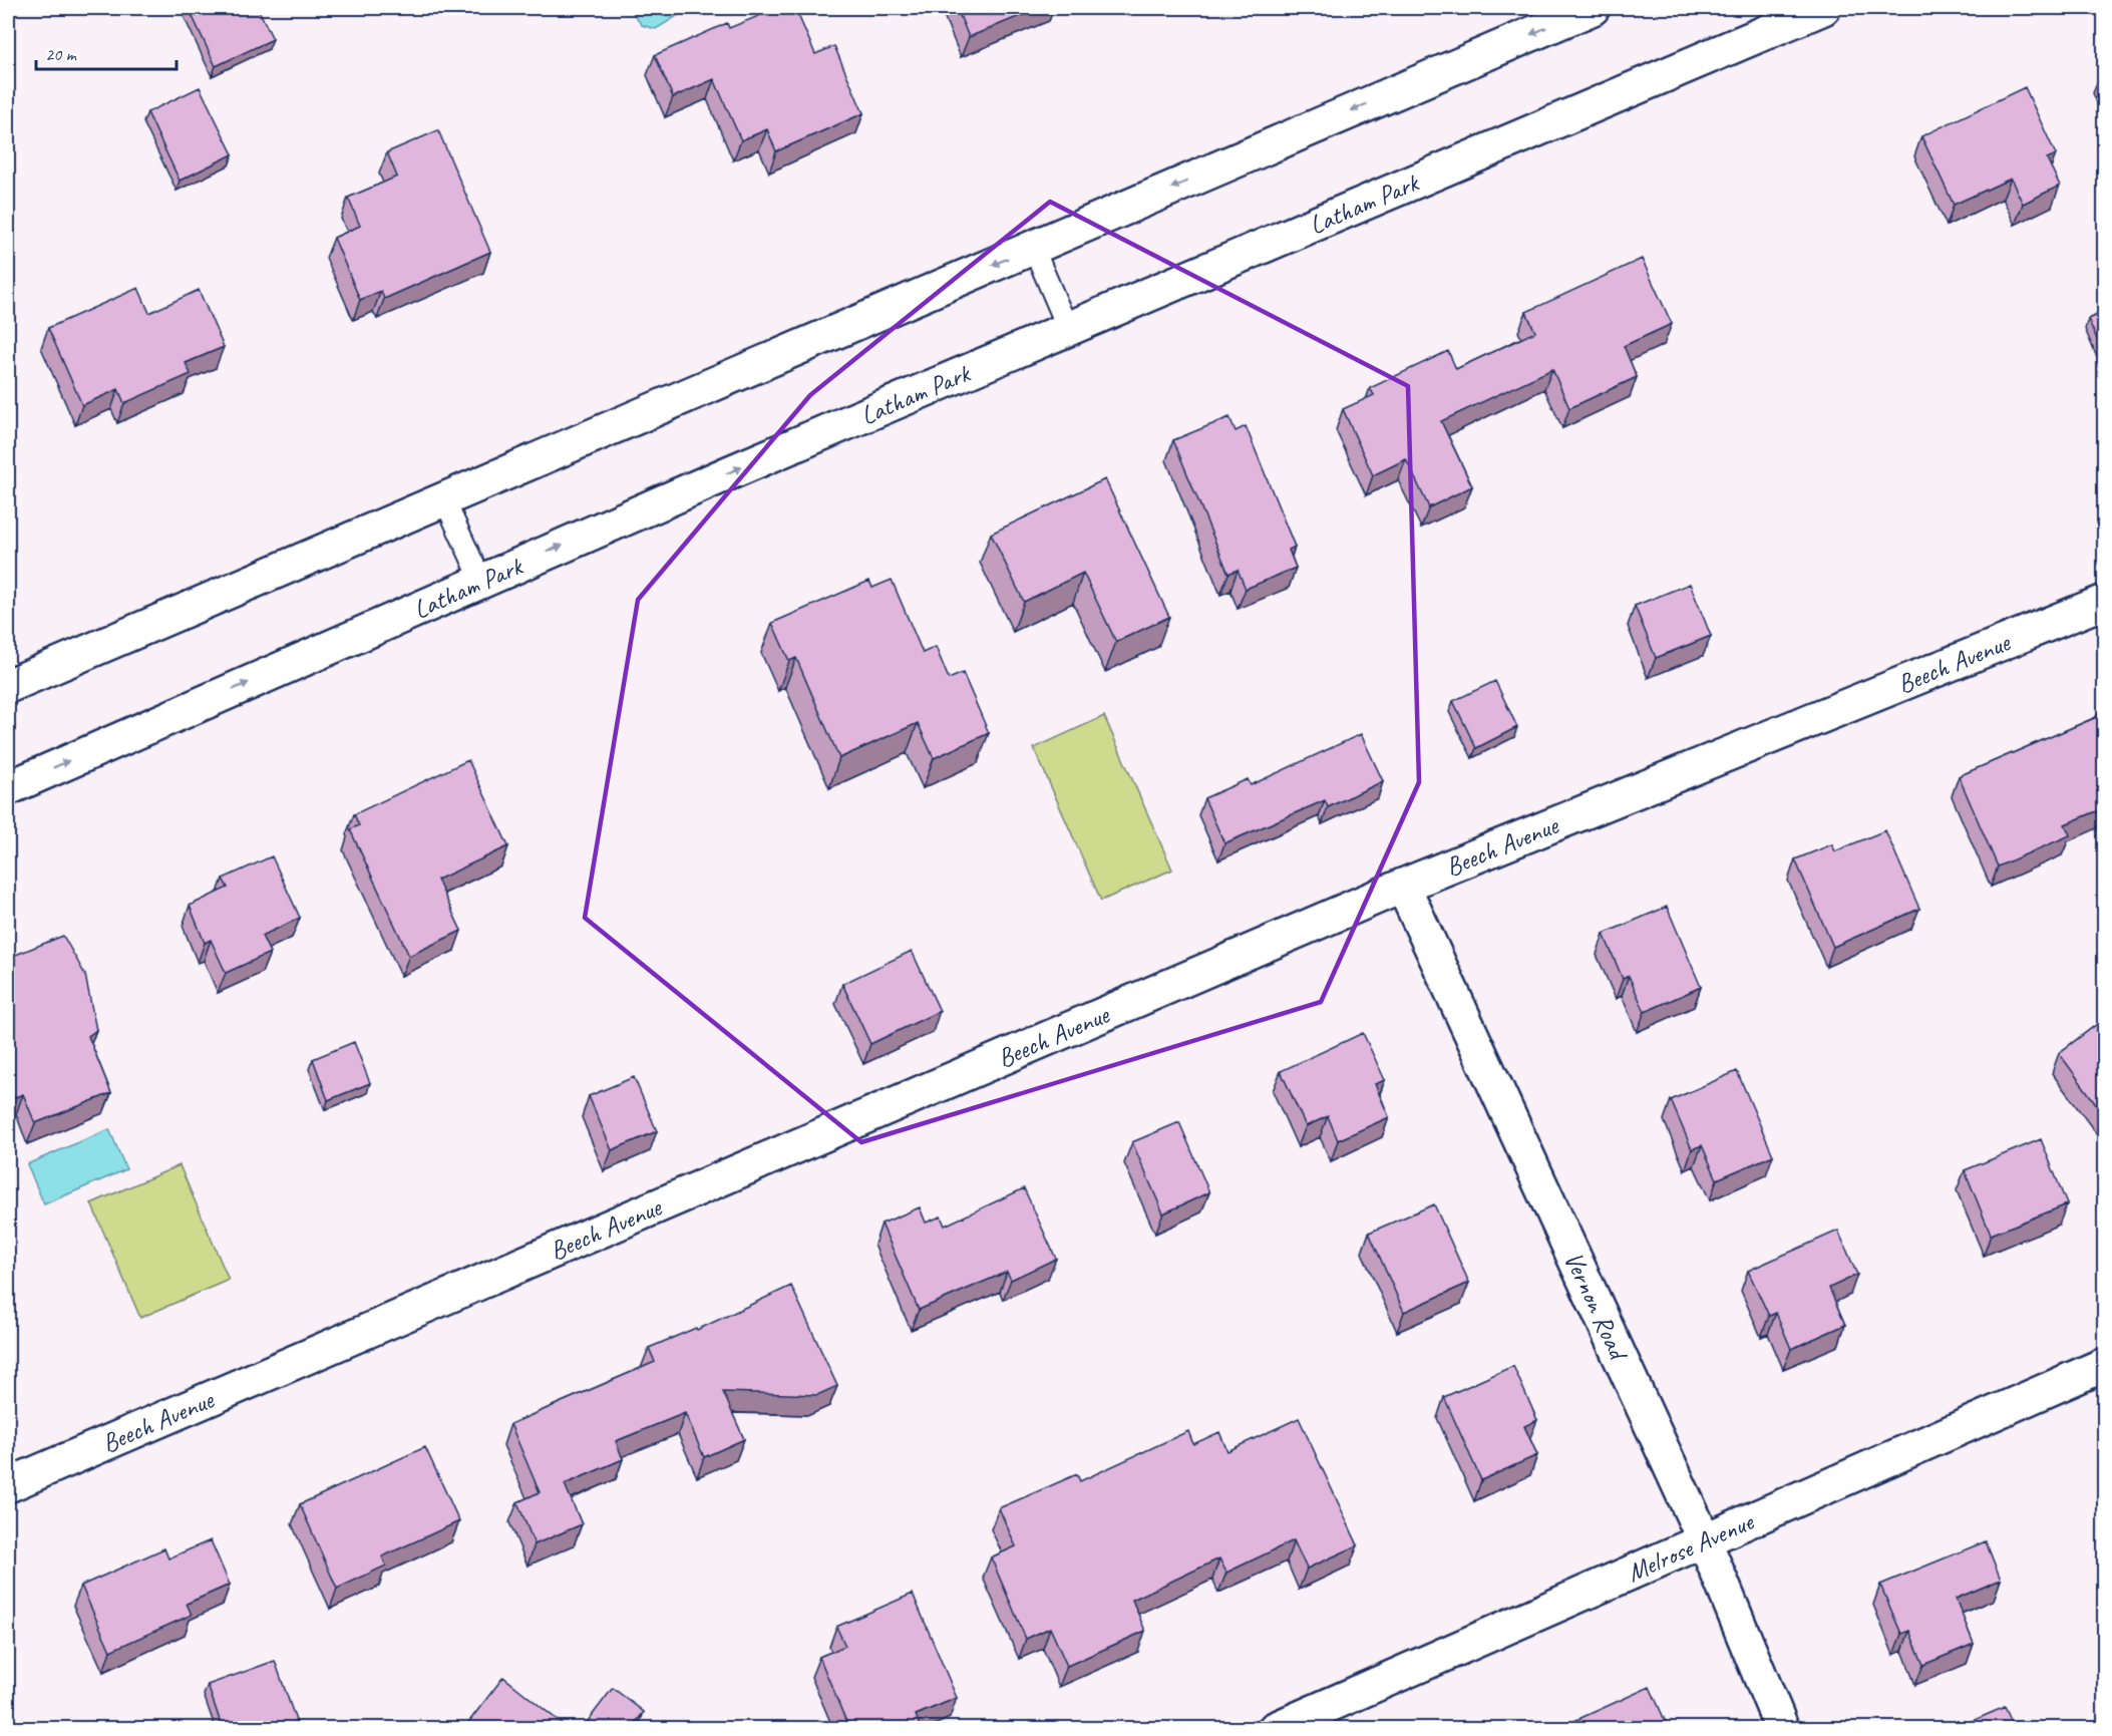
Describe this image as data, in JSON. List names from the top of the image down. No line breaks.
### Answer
{"streets":{"street":["Latham Park","Beech Avenue","Vernon Road","Melrose Avenue"]},"crossings":[["Beech Avenue","Vernon Road"],["Vernon Road","Melrose Avenue"]],"scale_bar":"20 m"}
